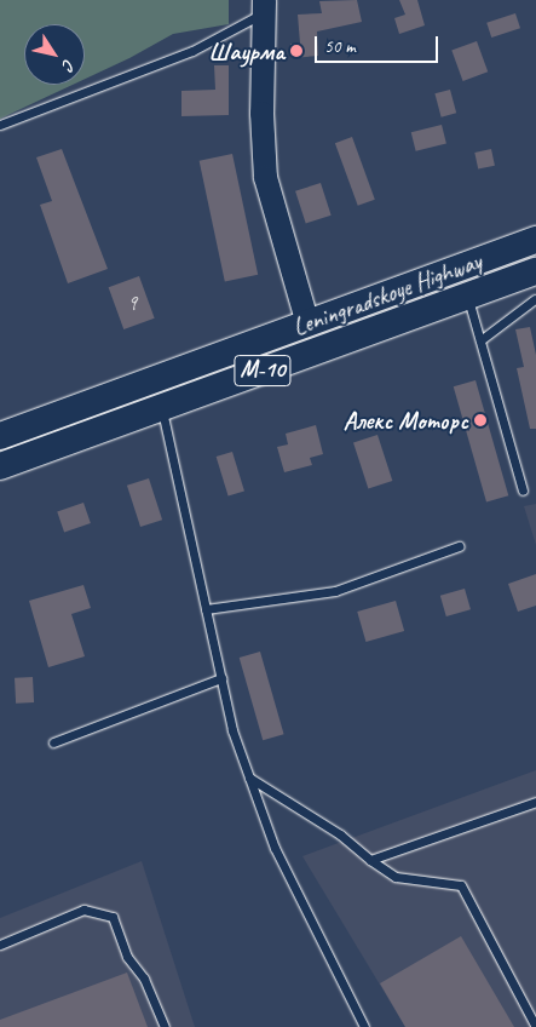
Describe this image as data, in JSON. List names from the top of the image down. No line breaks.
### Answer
{"streets":{"highway":["Leningradskoye Highway","М-10"]},"places":["Шаурма","Алекс Моторс"],"house_numbers":["9"],"scale_bar":"50 m","north":"bottom right"}
